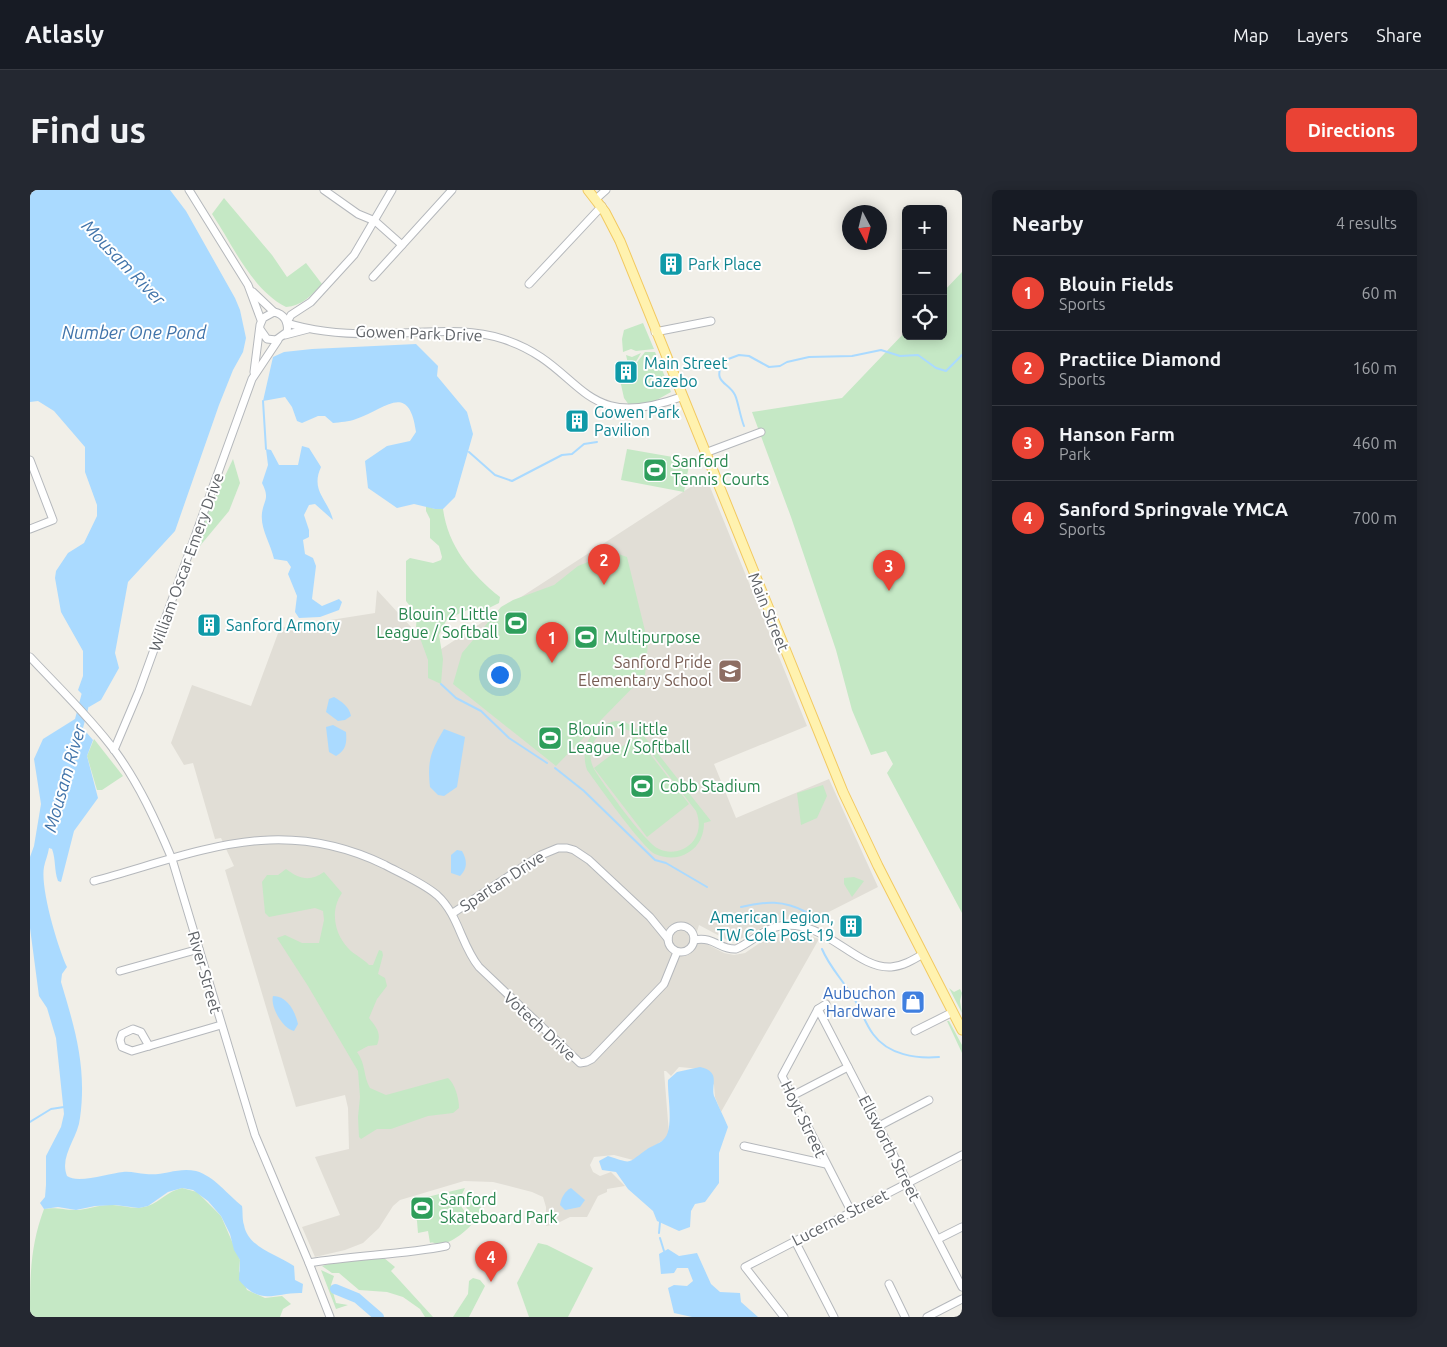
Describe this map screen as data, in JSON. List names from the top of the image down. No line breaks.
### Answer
{"streets":{"main road":["Main Street"],"street":["Gowen Park Drive","William Oscar Emery Drive","Spartan Drive","River Street","Votech Drive","Hoyt Street","Ellsworth Street","Lucerne Street"]},"crossings":[["Gowen Park Drive","William Oscar Emery Drive"],["Gowen Park Drive","Main Street"],["William Oscar Emery Drive","River Street"],["Spartan Drive","River Street"],["Spartan Drive","Votech Drive"],["Hoyt Street","Ellsworth Street"],["Hoyt Street","Lucerne Street"],["Ellsworth Street","Lucerne Street"]],"water":["Mousam River","Number One Pond"],"places":{"building":["Park Place","Main Street Gazebo","Gowen Park Pavilion","Sanford Armory","American Legion, TW Cole Post 19"],"sports":["Sanford Tennis Courts","Blouin 2 Little League / Softball","Multipurpose","Blouin 1 Little League / Softball","Cobb Stadium","Sanford Skateboard Park"],"school or university":["Sanford Pride Elementary School"],"shop":["Aubuchon Hardware"]},"north":"bottom","page":{"header":"Atlasly","nav":["Map","Layers","Share"],"buttons":"Directions","title":"Find us","heading":["Nearby","4 results"],"map_buttons":["+","−"],"list":[{"mark":"1","name":"Blouin Fields","note":"Sports","value":"60 m"},{"mark":"2","name":"Practiice Diamond","note":"Sports","value":"160 m"},{"mark":"3","name":"Hanson Farm","note":"Park","value":"460 m"},{"mark":"4","name":"Sanford Springvale YMCA","note":"Sports","value":"700 m"}],"pins":["2","3","1","4"]}}
